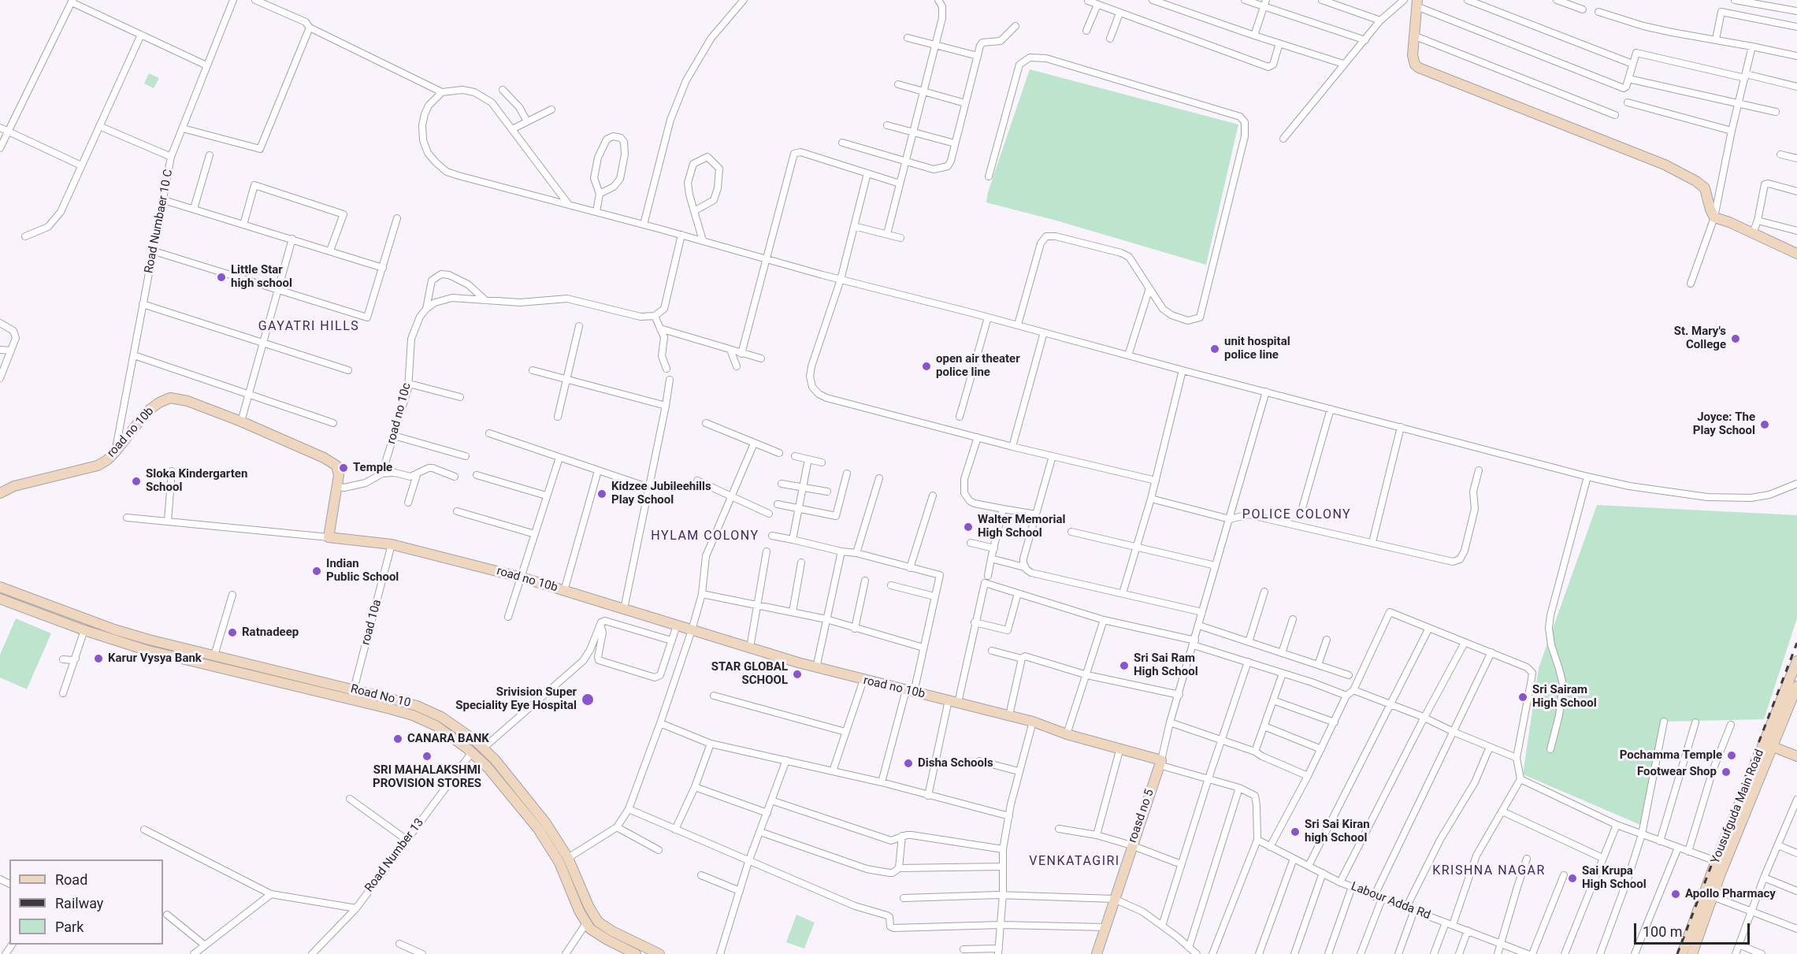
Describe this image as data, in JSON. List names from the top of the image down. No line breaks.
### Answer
{"streets":{"main road":["road no 10b","Road No 10","Yousufguda Main Road","roasd no 5"],"street":["Road Numbaer 10 C","road no 10c","road 10a","Road Number 13","Labour Adda Rd"]},"crossings":[["Road Numbaer 10 C","road no 10b"],["road no 10b","road 10a"],["road no 10b","roasd no 5"],["road 10a","Road No 10"],["Road No 10","Road Number 13"]],"districts":["GAYATRI HILLS","POLICE COLONY","HYLAM COLONY","VENKATAGIRI","KRISHNA NAGAR"],"places":["Little Star high school","St. Mary's College","unit hospital police line","open air theater police line","Joyce: The Play School","Temple","Sloka Kindergarten School","Kidzee Jubileehills Play School","Walter Memorial High School","Indian Public School","Ratnadeep","Karur Vysya Bank","Sri Sai Ram High School","STAR GLOBAL SCHOOL","Sri Sairam High School","Srivision Super Speciality Eye Hospital","CANARA BANK","Pochamma Temple","SRI MAHALAKSHMI PROVISION STORES","Disha Schools","Footwear Shop","Sri Sai Kiran high School","Sai Krupa High School","Apollo Pharmacy"],"legend":["Road","Railway","Park"],"scale_bar":"100 m"}
